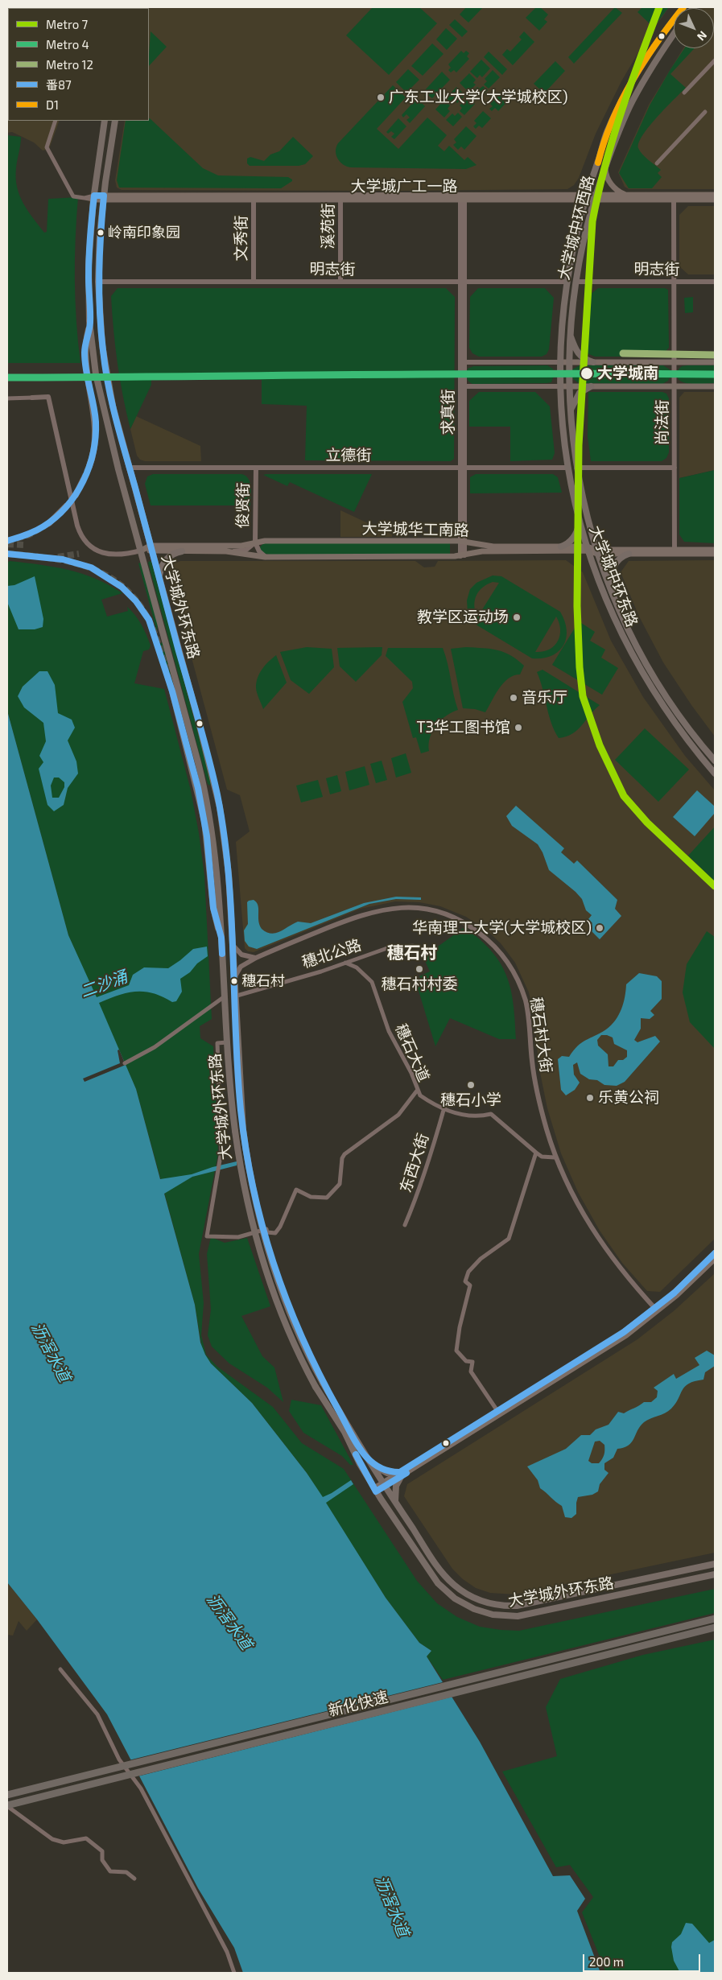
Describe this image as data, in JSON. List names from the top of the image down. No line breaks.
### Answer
{"streets":{"highway":["新化快速"],"main road":["大学城广工一路","大学城中环西路","大学城华工南路","大学城中环东路","大学城外环东路"],"street":["溪苑街","文秀街","明志街","求真街","尚法街","立德街","俊贤街","穗北公路","穗石村大街","穗石大道","东西大街"]},"crossings":[["大学城广工一路","溪苑街"],["大学城广工一路","大学城中环西路"],["大学城广工一路","文秀街"],["大学城广工一路","求真街"],["大学城广工一路","尚法街"],["大学城广工一路","大学城外环东路"],["溪苑街","明志街"],["大学城中环西路","明志街"],["大学城中环西路","大学城中环东路"],["文秀街","明志街"],["明志街","求真街"],["明志街","尚法街"],["明志街","大学城外环东路"],["求真街","立德街"],["求真街","大学城华工南路"],["尚法街","大学城华工南路"],["立德街","俊贤街"],["立德街","大学城中环东路"],["立德街","大学城外环东路"],["俊贤街","大学城华工南路"],["大学城华工南路","大学城中环东路"],["大学城华工南路","大学城外环东路"],["大学城外环东路","穗北公路"],["大学城外环东路","穗石村大街"],["大学城外环东路","穗石大道"],["穗北公路","穗石大道"]],"districts":["穗石村"],"water":["二沙涌","沥滘水道"],"places":["广东工业大学(大学城校区)","岭南印象园","大学城南","教学区运动场","音乐厅","T3华工图书馆","华南理工大学(大学城校区)","穗石村村委","穗石村","穗石小学","乐黄公祠"],"lines":["metro line 7","transit line D1","transit line 番87","metro line 12","metro line 4"],"legend":["Metro 7","Metro 4","Metro 12","番87","D1"],"scale_bar":"200 m","north":"bottom right"}
